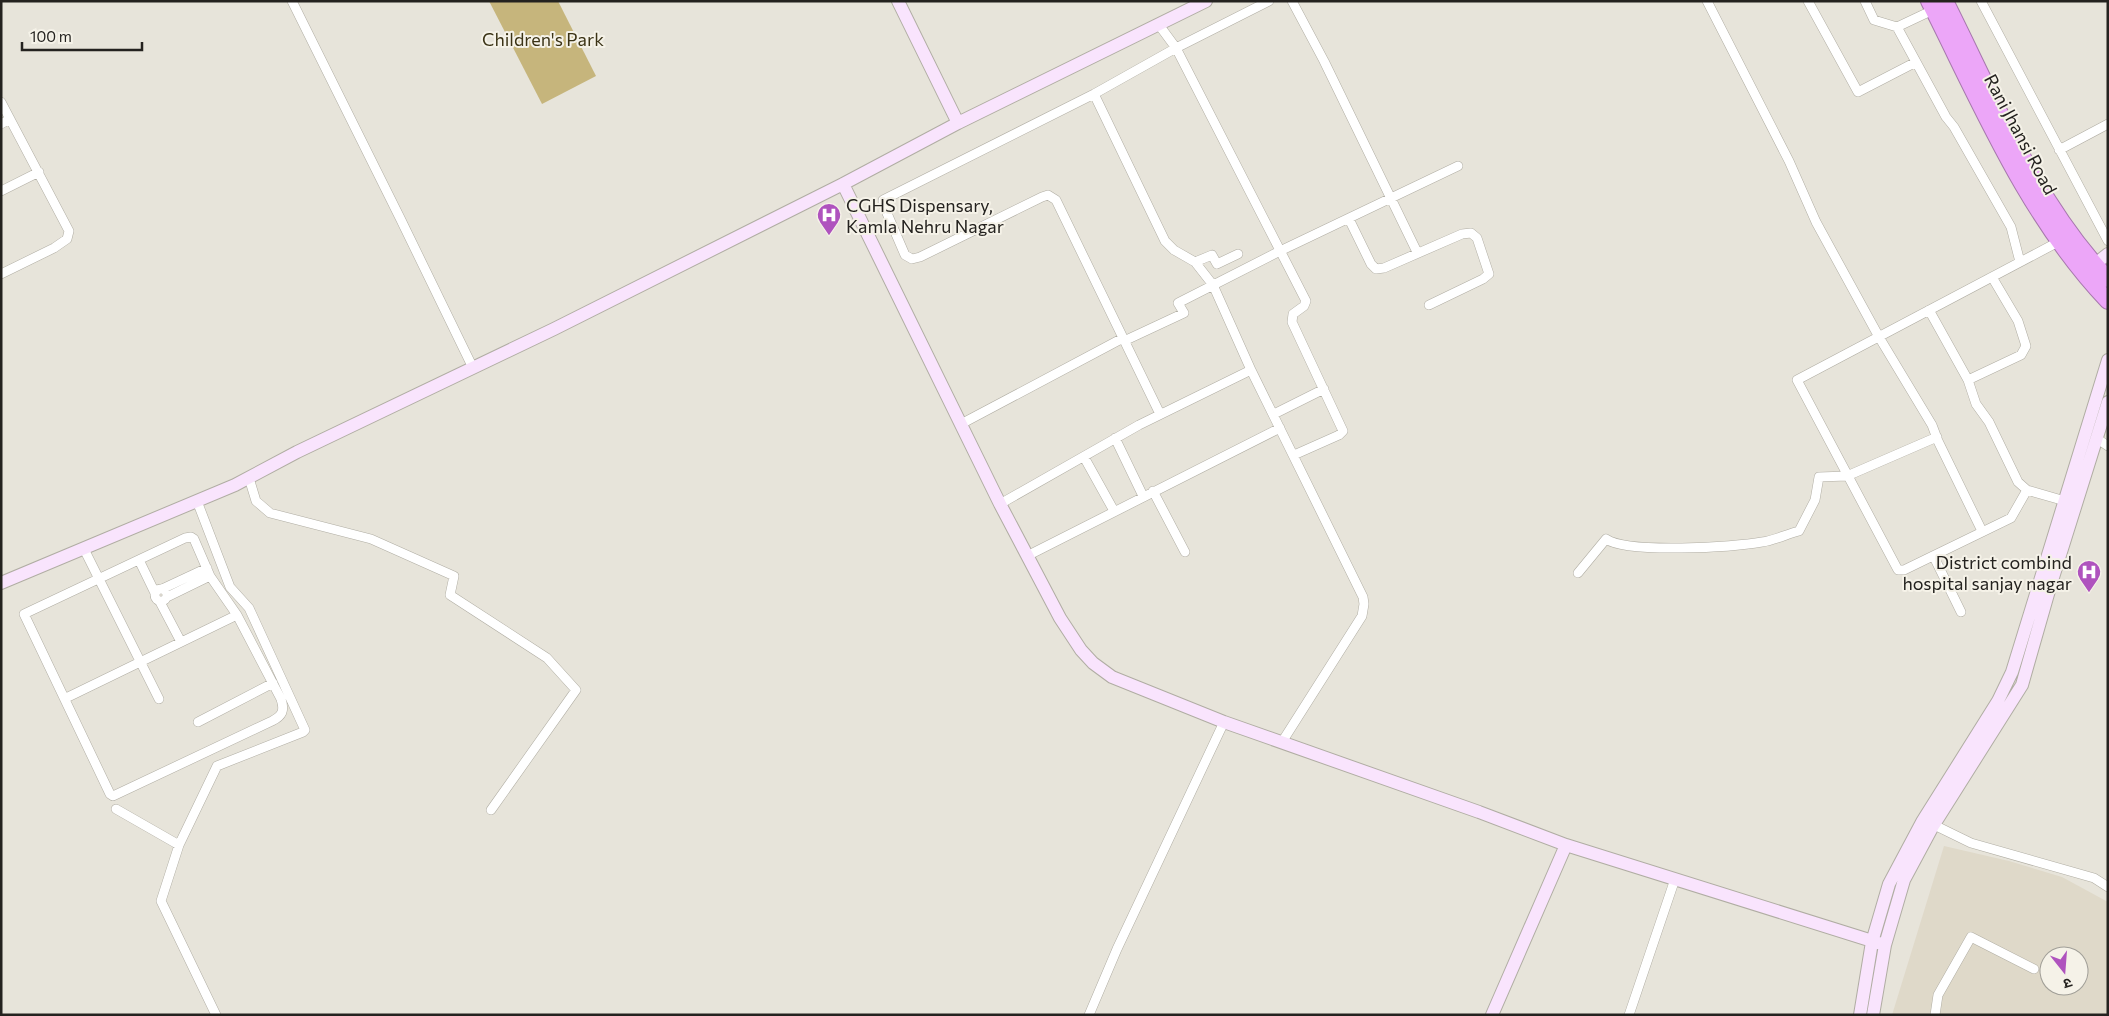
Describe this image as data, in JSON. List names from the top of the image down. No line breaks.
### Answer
{"streets":{"highway":["Rani Jhansi Road"]},"parks":["Children's Park"],"places":{"hospital":["CGHS Dispensary, Kamla Nehru Nagar","District combind hospital sanjay nagar"]},"scale_bar":"100 m","north":"bottom"}
